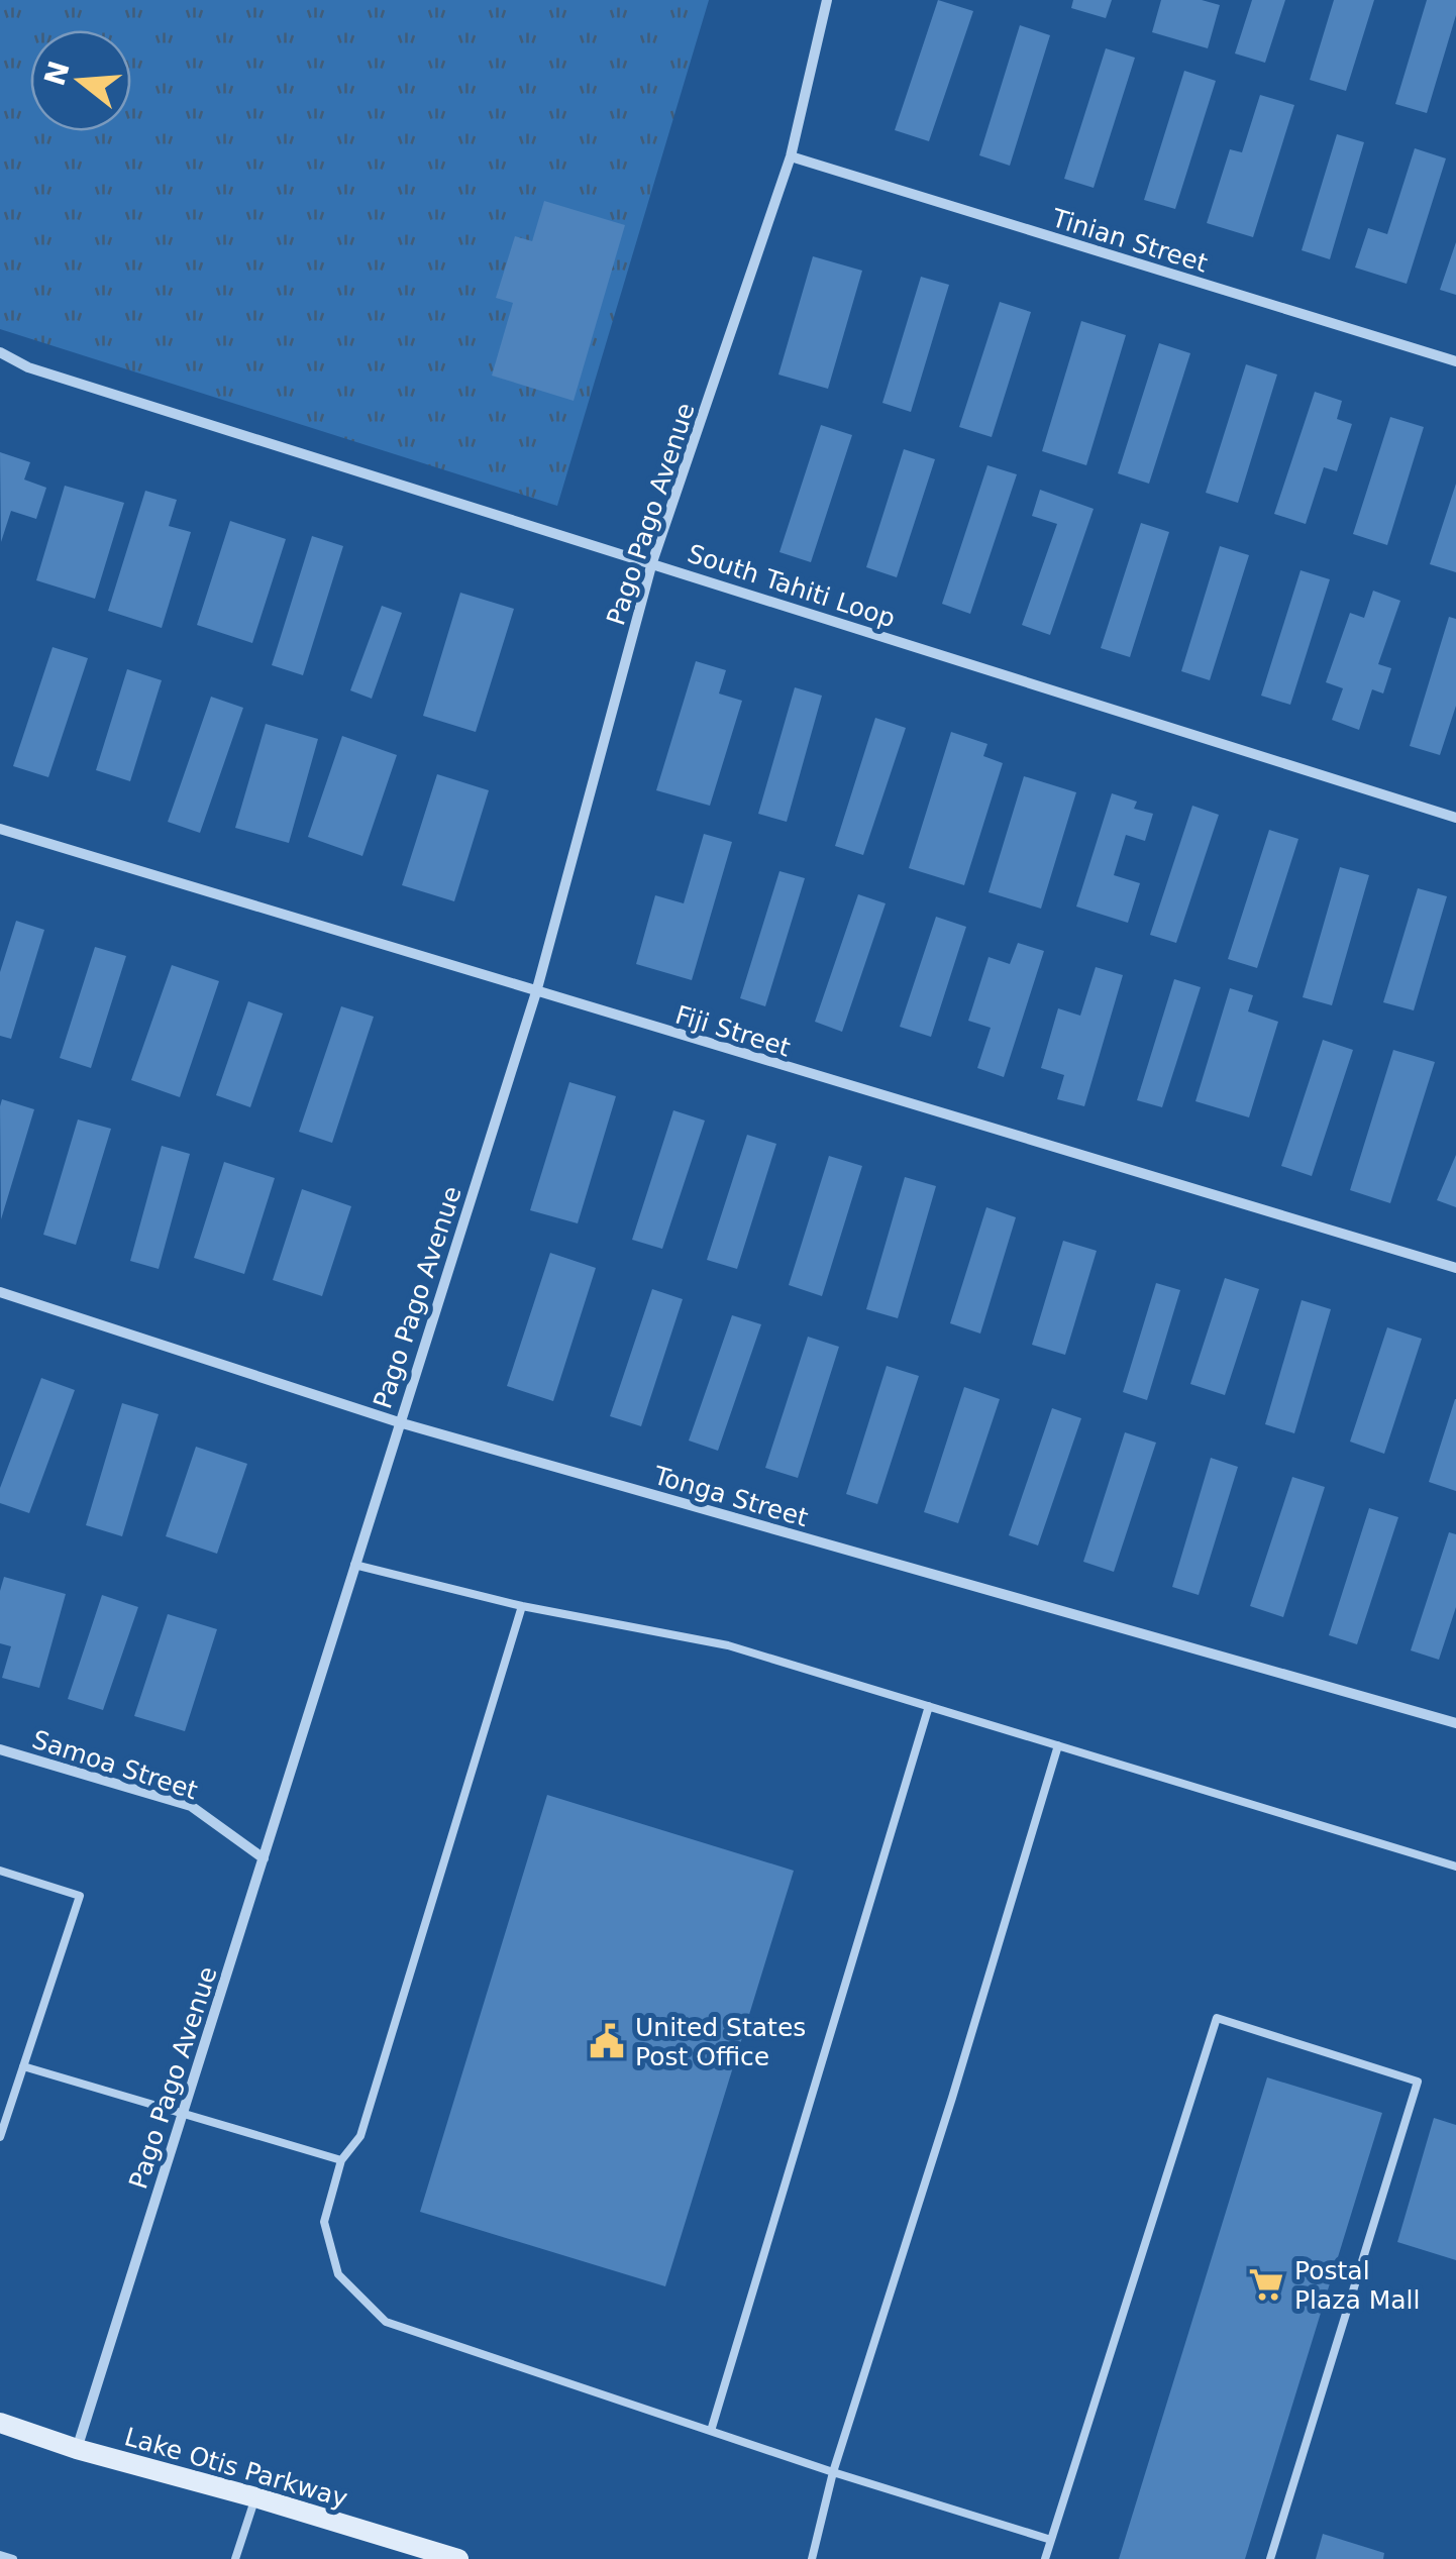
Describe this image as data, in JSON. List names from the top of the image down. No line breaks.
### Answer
{"streets":{"main road":["Lake Otis Parkway"],"street":["Tinian Street","Pago Pago Avenue","South Tahiti Loop","Fiji Street","Tonga Street","Samoa Street"]},"crossings":[["Tinian Street","Pago Pago Avenue"],["Pago Pago Avenue","South Tahiti Loop"],["Pago Pago Avenue","Fiji Street"],["Pago Pago Avenue","Tonga Street"],["Pago Pago Avenue","Samoa Street"],["Pago Pago Avenue","Lake Otis Parkway"]],"places":{"public building":["United States Post Office"],"supermarket":["Postal Plaza Mall"]},"north":"left"}
